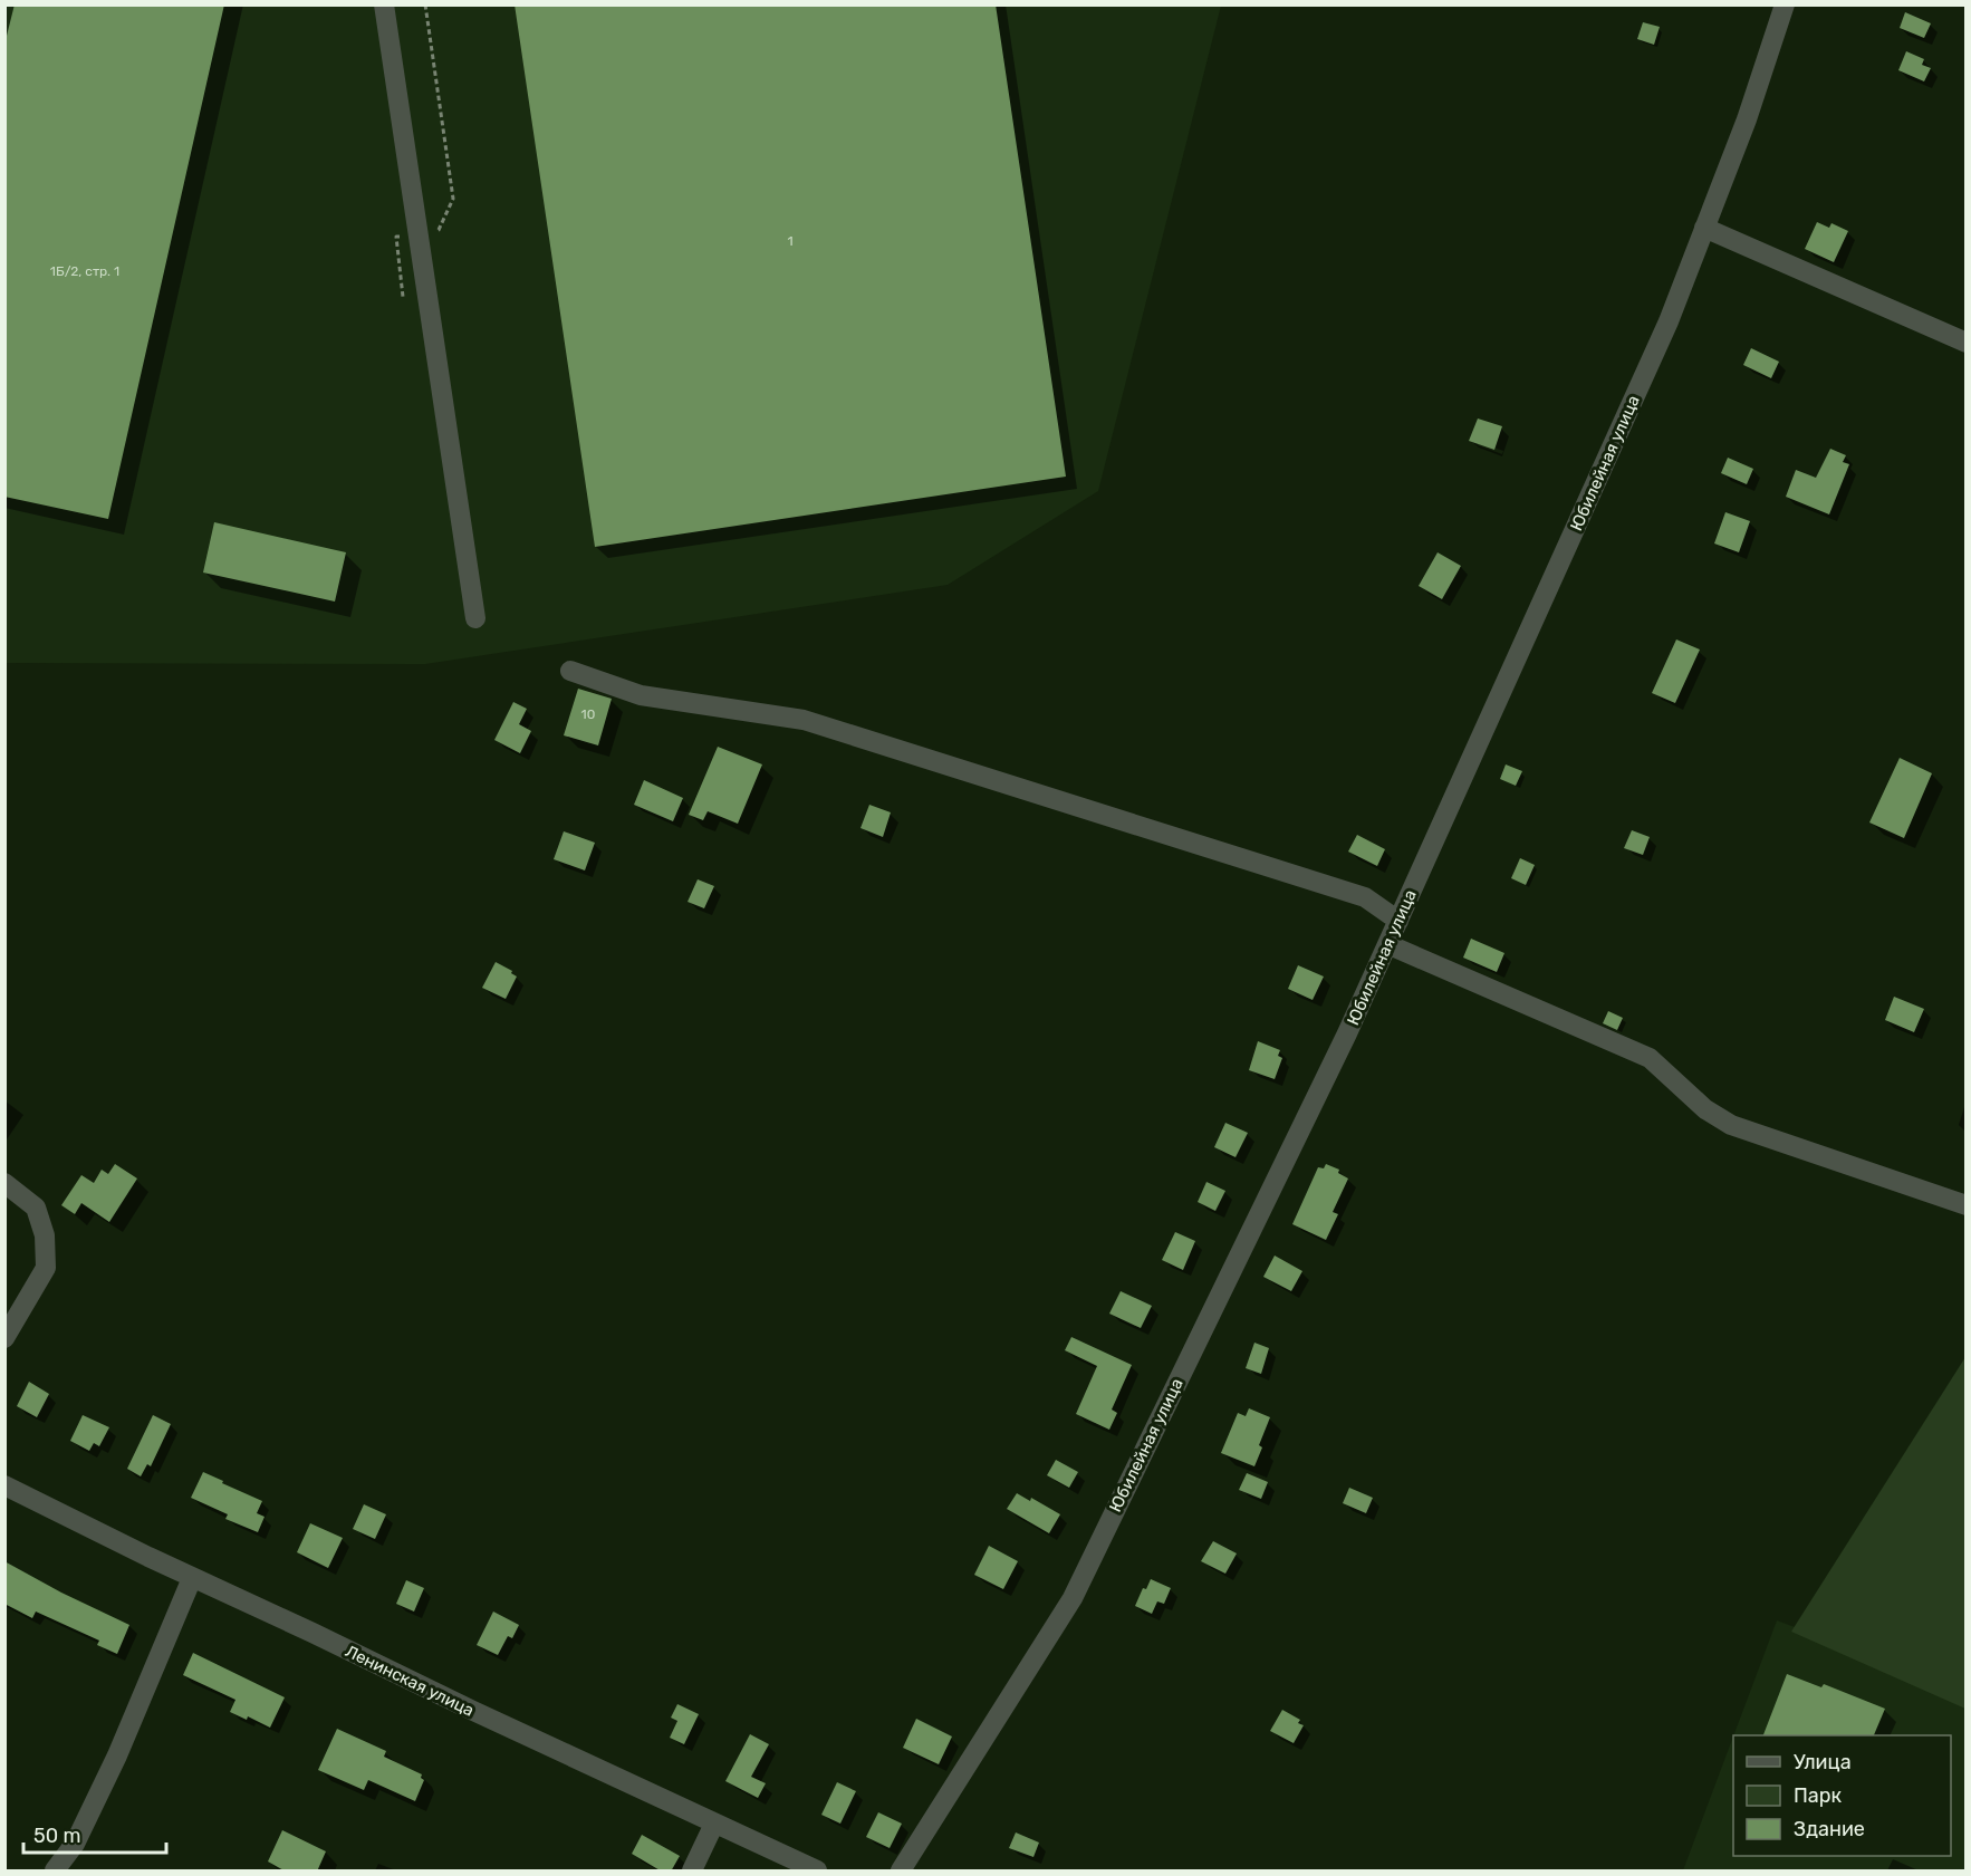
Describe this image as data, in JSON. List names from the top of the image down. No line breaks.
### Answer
{"streets":{"street":["Юбилейная улица","Ленинская улица"]},"house_numbers":["1","1Б/2, стр. 1","10"],"legend":["Улица","Парк","Здание"],"scale_bar":"50 m"}
